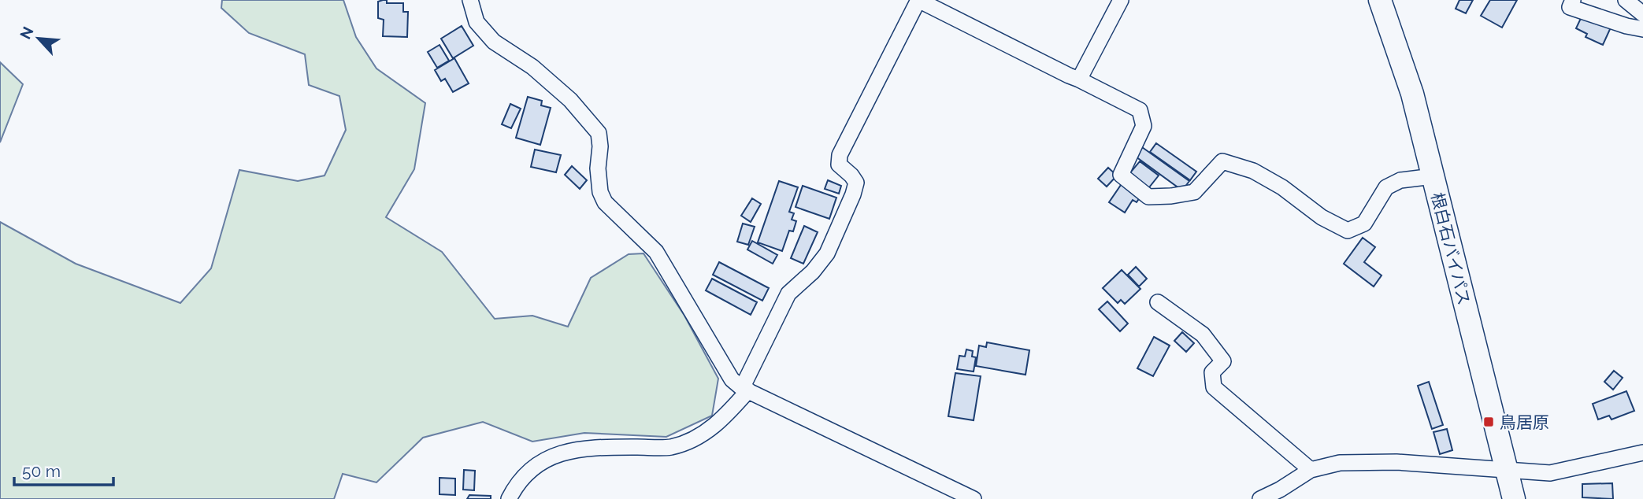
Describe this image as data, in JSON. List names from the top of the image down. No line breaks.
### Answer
{"streets":{"highway":["根白石バイパス"]},"places":{"transit":["鳥居原"]},"scale_bar":"50 m","north":"top left"}
